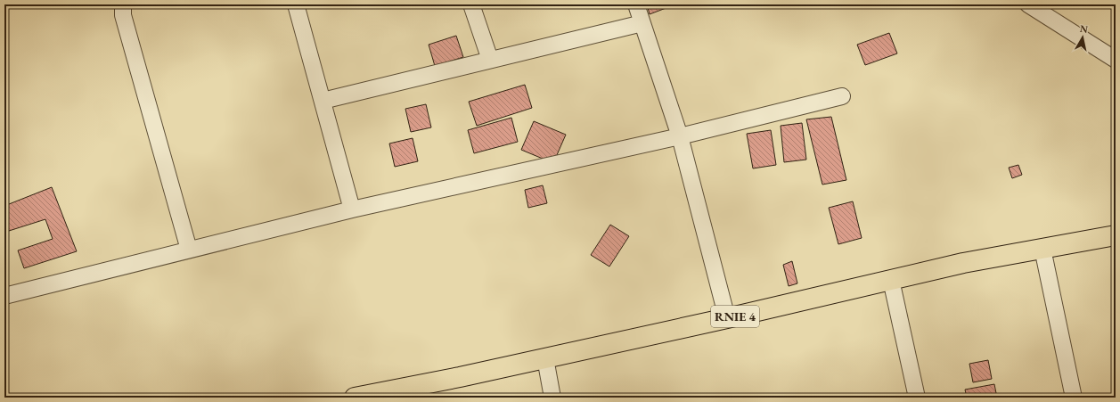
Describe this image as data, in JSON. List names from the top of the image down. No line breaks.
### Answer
{"streets":{"main road":["RNIE 4"]},"north":"top"}
